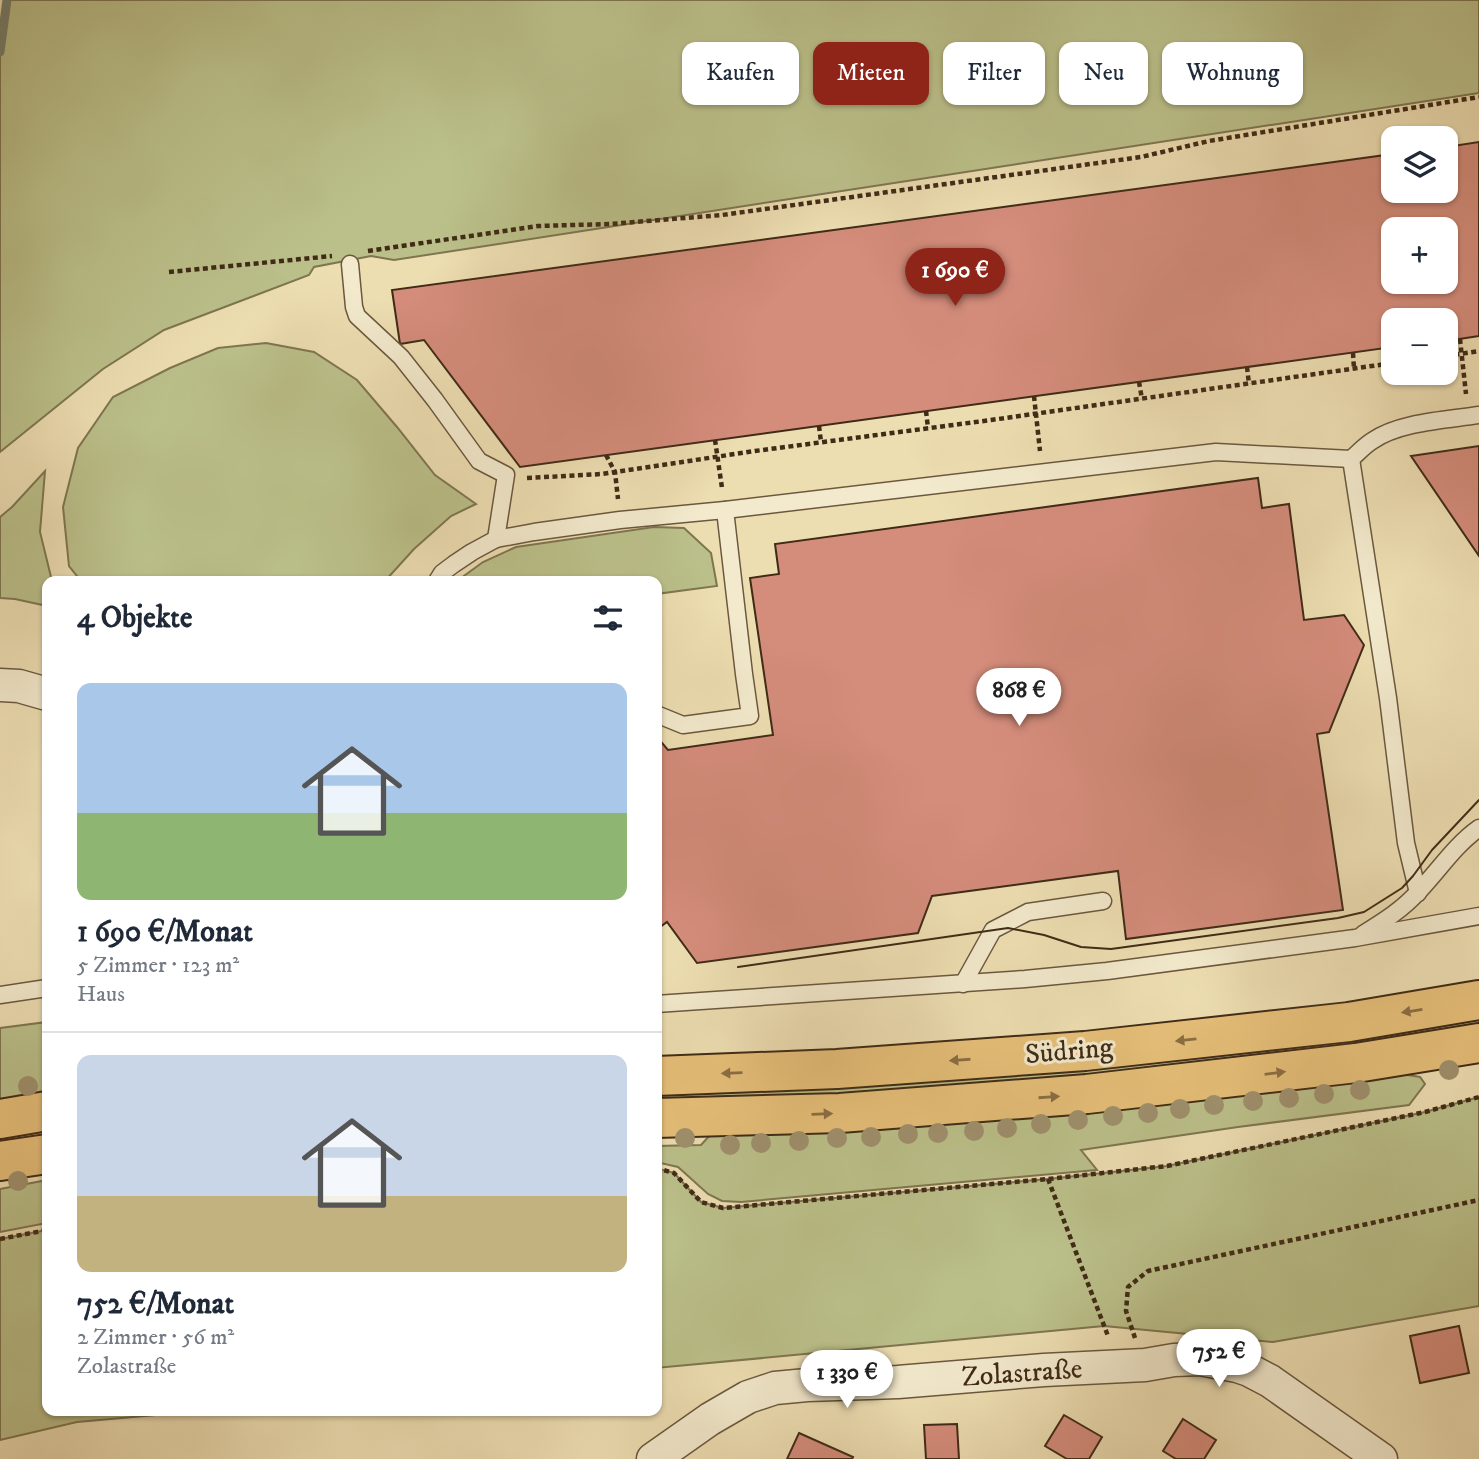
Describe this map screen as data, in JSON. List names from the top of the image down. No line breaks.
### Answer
{"streets":{"main road":["Südring"],"street":["Zolastraße"]},"page":{"chip":["Kaufen","Mieten","Filter","Neu","Wohnung"],"map_buttons":["+","−"],"price":["1 690 €","868 €","752 €","1 330 €"],"heading":"4 Objekte","list":[{"name":"1 690 €/Monat","note":"5 Zimmer · 123 m² · Haus"},{"name":"752 €/Monat","note":"2 Zimmer · 56 m² · Zolastraße"}]}}
